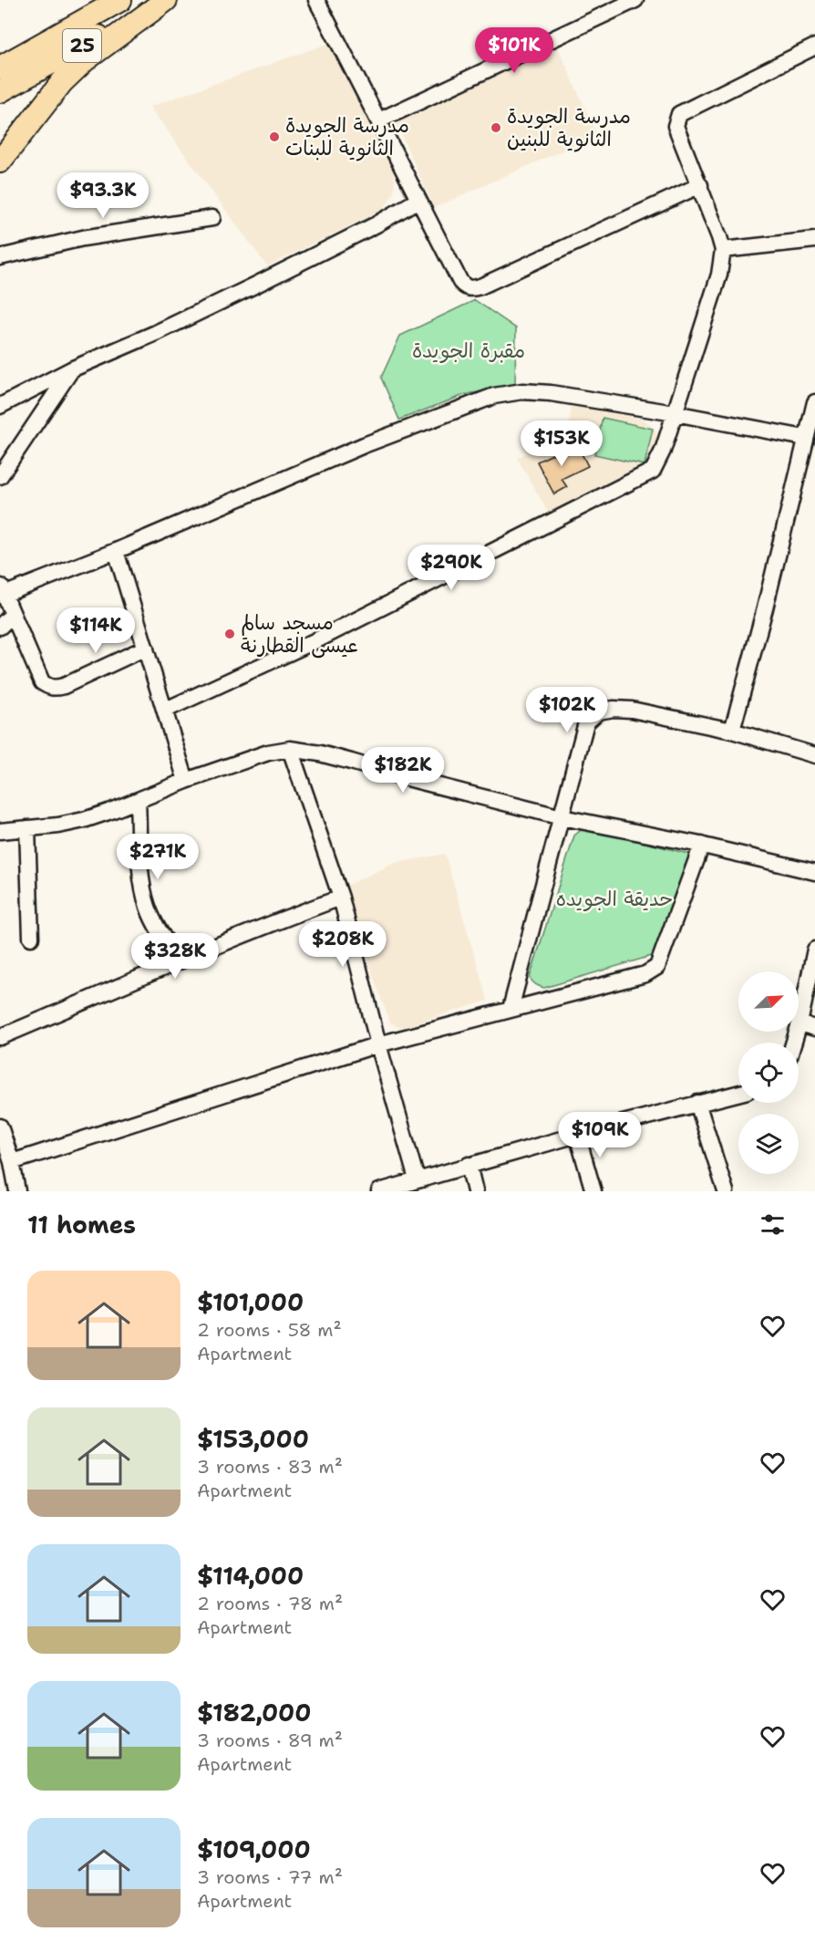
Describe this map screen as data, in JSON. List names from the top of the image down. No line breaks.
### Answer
{"streets":{"highway":["25"]},"parks":["مقبرة الجويدة","حديقة الجويده"],"places":["مدرسة الجويدة الثانوية للبنين","مدرسة الجويدة الثانوية للبنات","مسجد سالم عيسى القطارنة"],"north":"top right","page":{"price":["$101K","$93.3K","$153K","$290K","$114K","$102K","$182K","$271K","$208K","$328K","$109K"],"heading":"11 homes","list":[{"name":"$101,000","note":"2 rooms · 58 m² · Apartment"},{"name":"$153,000","note":"3 rooms · 83 m² · Apartment"},{"name":"$114,000","note":"2 rooms · 78 m² · Apartment"},{"name":"$182,000","note":"3 rooms · 89 m² · Apartment"},{"name":"$109,000","note":"3 rooms · 77 m² · Apartment"}]}}
